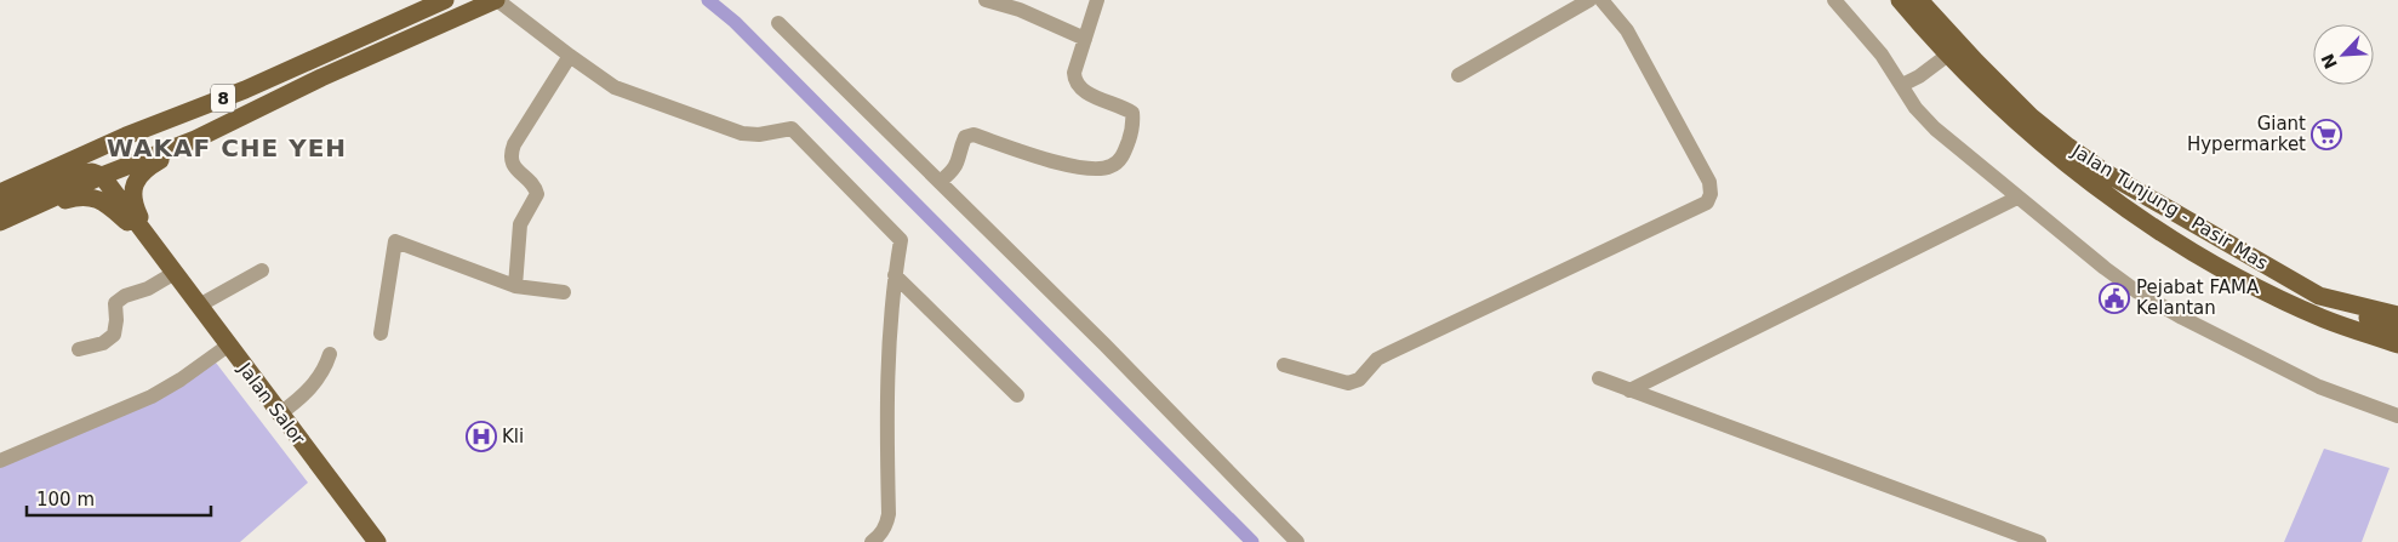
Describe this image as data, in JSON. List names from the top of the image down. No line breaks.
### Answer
{"streets":{"main road":["8","Jalan Tunjung - Pasir Mas","Jalan Salor"]},"crossings":[["8","Jalan Salor"]],"districts":["WAKAF CHE YEH"],"places":{"supermarket":["Giant Hypermarket"],"public building":["Pejabat FAMA Kelantan"],"hospital":["Kli"]},"scale_bar":"100 m","north":"bottom left"}
